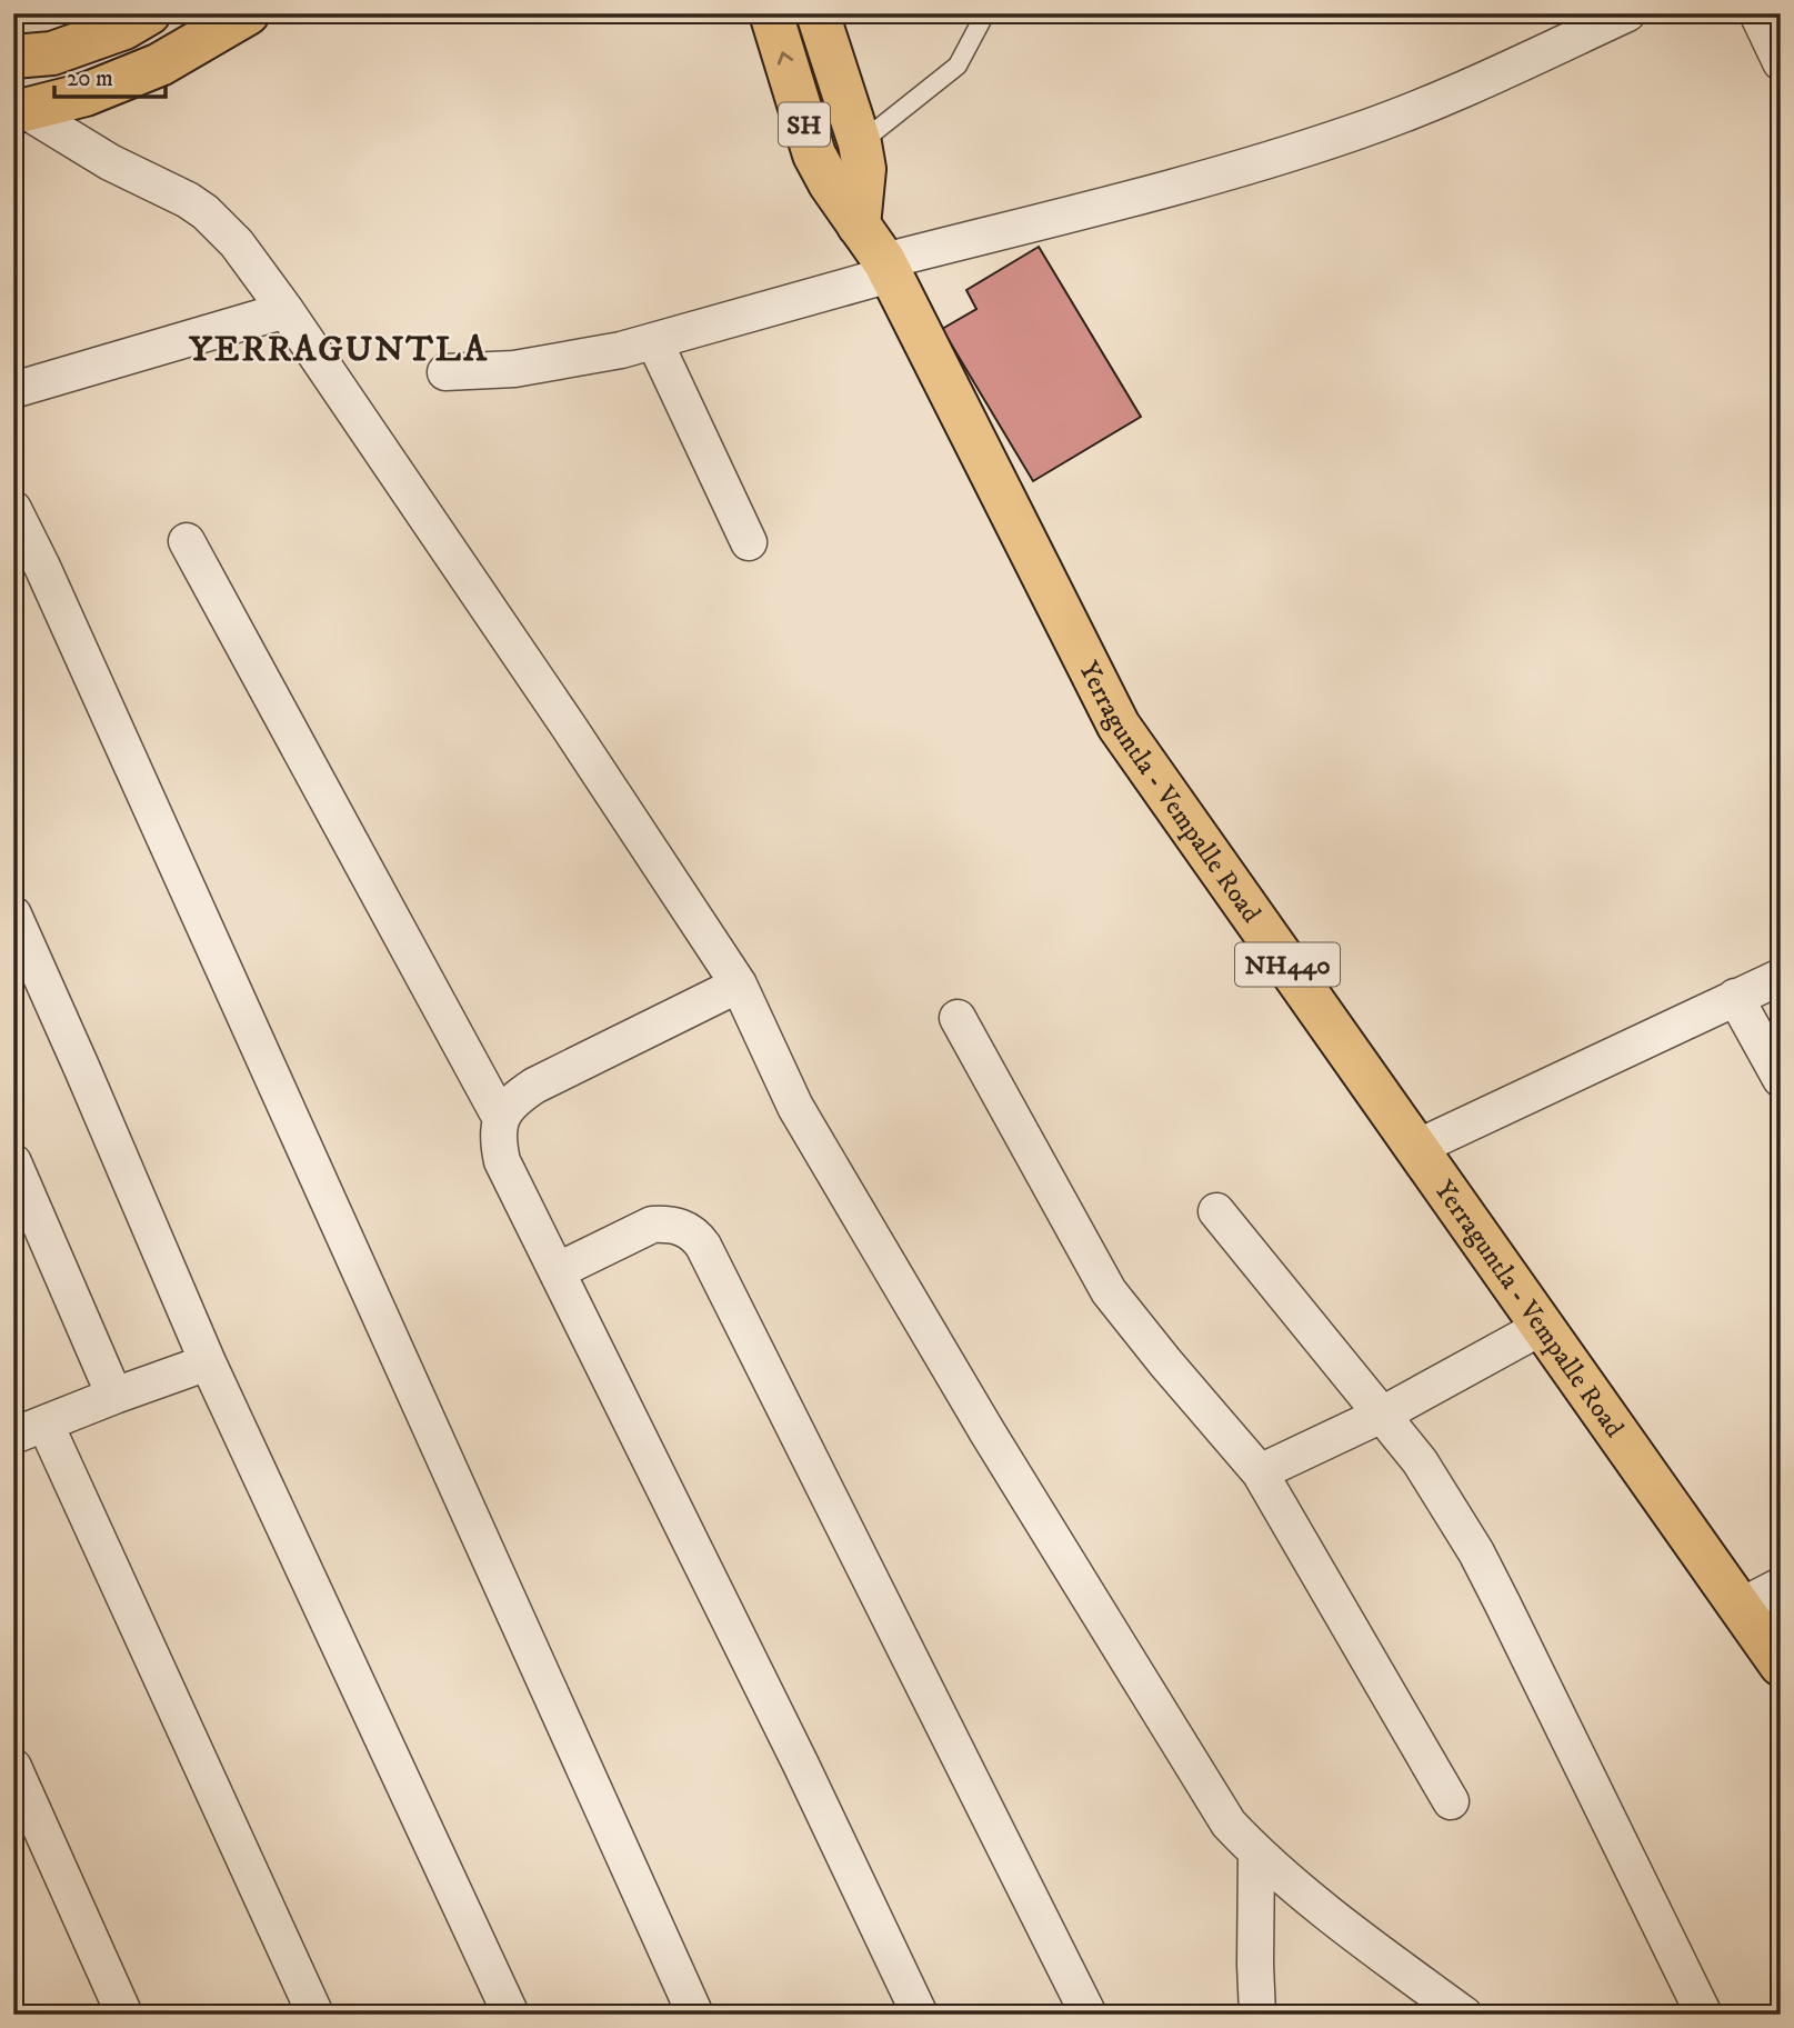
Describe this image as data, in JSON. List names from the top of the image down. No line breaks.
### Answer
{"streets":{"highway":["SH","Yerraguntla - Vempalle Road","NH440"]},"crossings":[["SH","Yerraguntla - Vempalle Road"]],"districts":["YERRAGUNTLA"],"scale_bar":"20 m"}
